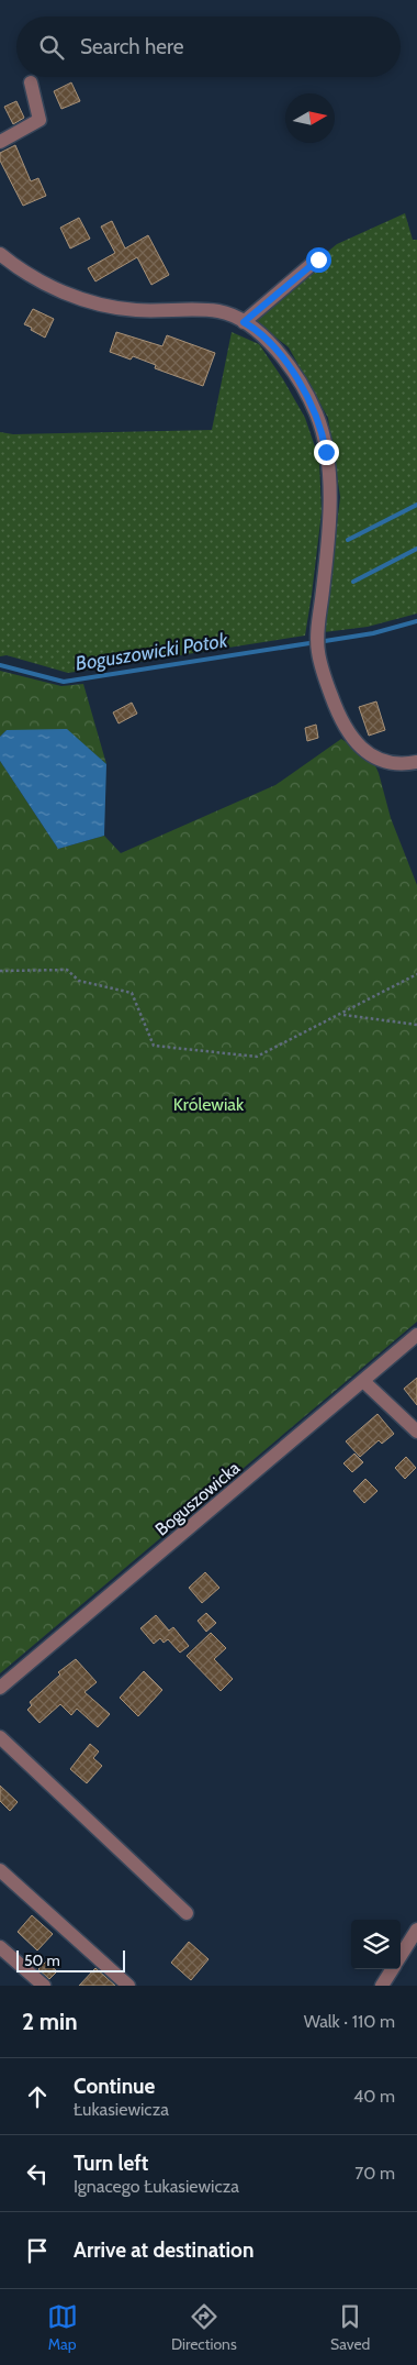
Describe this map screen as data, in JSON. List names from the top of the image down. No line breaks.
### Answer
{"streets":{"street":["Boguszowicka"]},"water":["Boguszowicki Potok"],"parks":["Królewiak"],"scale_bar":"50 m","north":"right","page":{"search":"Search here","scale":"50 m","heading":["2 min","Walk · 110 m"],"list":[["Continue","Łukasiewicza","40 m"],["Turn left","Ignacego Łukasiewicza","70 m"],"Arrive at destination"],"nav":["Map","Directions","Saved"]}}
